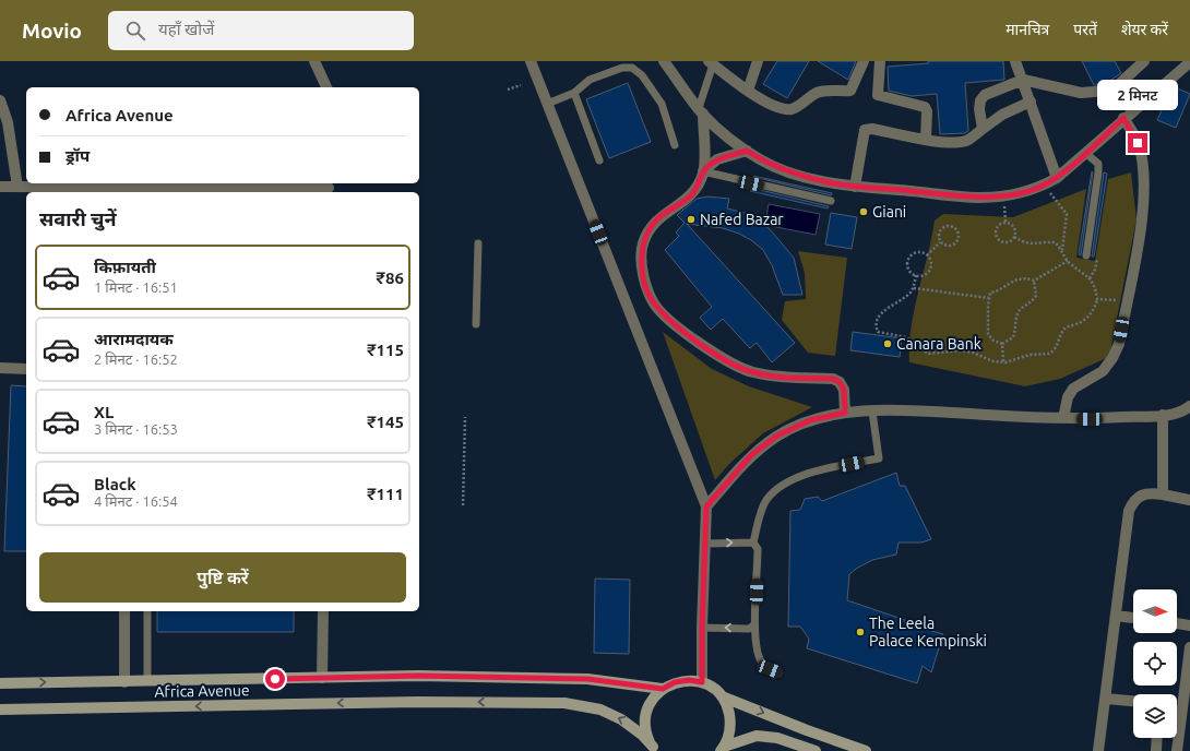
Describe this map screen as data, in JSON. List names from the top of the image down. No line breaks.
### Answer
{"streets":{"main road":["Africa Avenue"]},"places":["Giani","Nafed Bazar","Canara Bank","The Leela Palace Kempinski"],"north":"right","page":{"header":"Movio","search":"यहाँ खोजें","nav":["मानचित्र","परतें","शेयर करें"],"bubble":"2 मिनट","banner":["Africa Avenue","ड्रॉप"],"heading":"सवारी चुनें","list":[{"name":"किफ़ायती","note":"1 मिनट · 16:51","value":"₹86"},{"name":"आरामदायक","note":"2 मिनट · 16:52","value":"₹115"},{"name":"XL","note":"3 मिनट · 16:53","value":"₹145"},{"name":"Black","note":"4 मिनट · 16:54","value":"₹111"}],"buttons":"पुष्टि करें"}}
